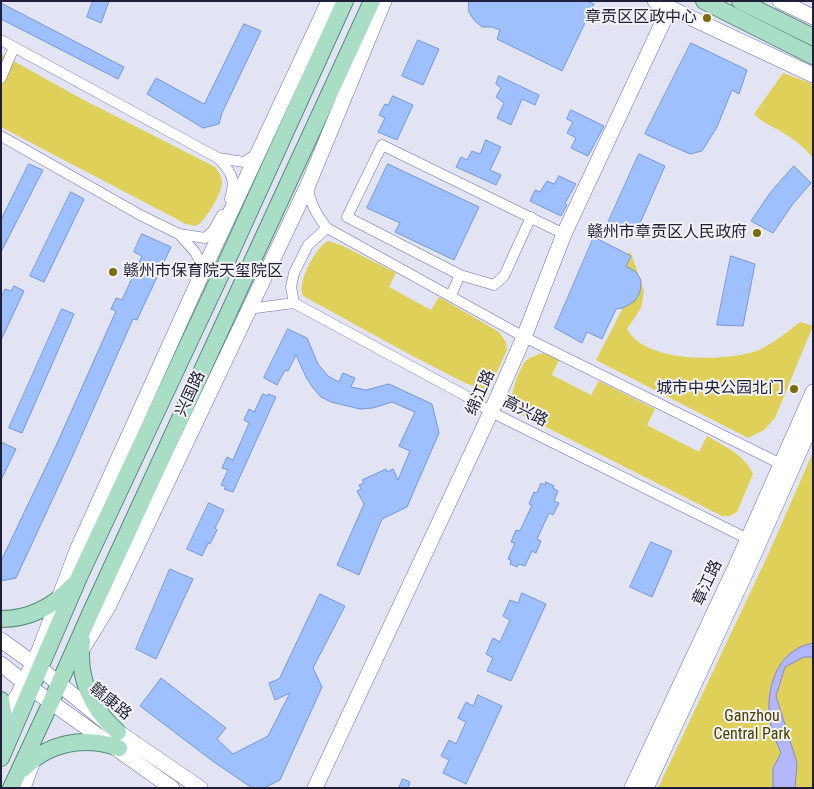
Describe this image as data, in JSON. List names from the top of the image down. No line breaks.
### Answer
{"streets":{"main road":["兴国路"],"street":["绵江路","高兴路","章江路","赣康路"]},"crossings":[["绵江路","高兴路"],["兴国路","赣康路"],["高兴路","章江路"]],"parks":["Ganzhou Central Park"],"places":["章贡区区政中心","赣州市章贡区人民政府","赣州市保育院天玺院区","城市中央公园北门"]}
